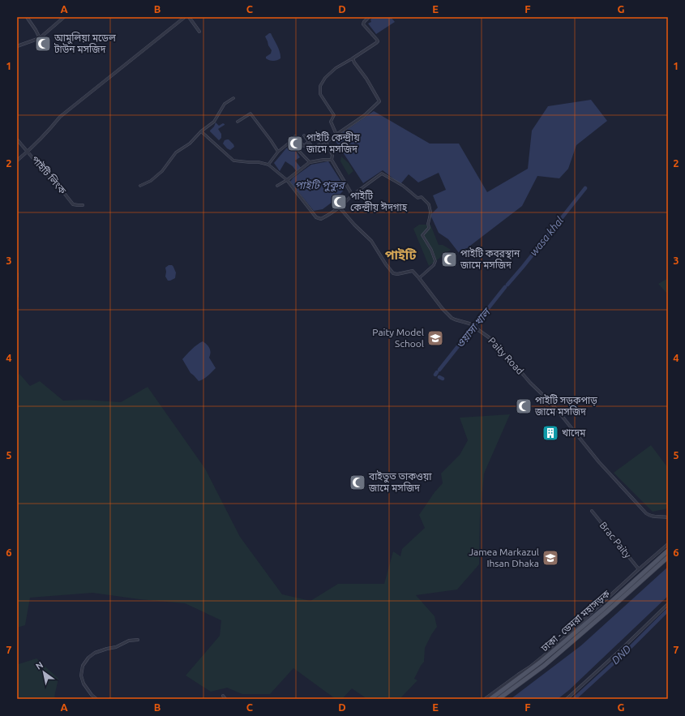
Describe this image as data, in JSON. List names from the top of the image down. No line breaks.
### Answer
{"streets":{"main road":["ঢাকা - ডেমরা মহাসড়ক"],"street":["পাইটি লিংক","Paity Road","Brac Paity"]},"districts":["পাইটি"],"water":["পাইটি পুকুর","wasa khal","ওয়াসা খাল","DND"],"places":{"mosque":["আমুলিয়া মডেল টাউন মসজিদ","পাইটি কেন্দ্রীয় জামে মসজিদ","পাইটি কেন্দ্রীয় ঈদগাহ","পাইটি কবরস্থান জামে মসজিদ","পাইটি সড়কপাড় জামে মসজিদ","বাইতুত তাকওয়া জামে মসজিদ"],"school or university":["Paity Model School","Jamea Markazul Ihsan Dhaka"],"building":["খাদেম"]},"north":"top left","grid":{"columns":["A","B","C","D","E","F","G"],"rows":["1","2","3","4","5","6","7"]}}
